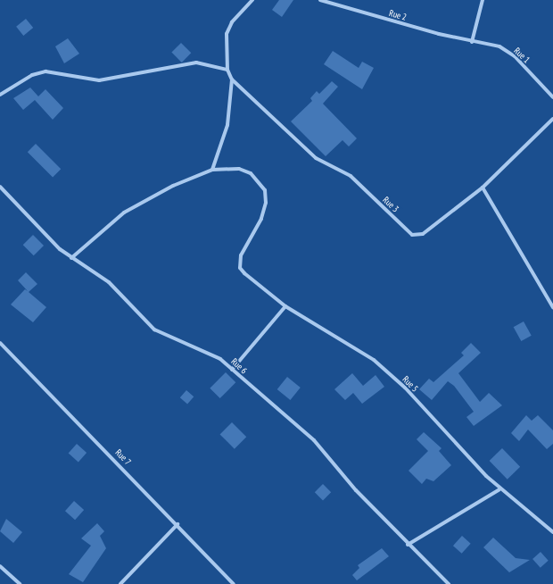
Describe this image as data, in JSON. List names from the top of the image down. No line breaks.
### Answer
{"streets":{"street":["Rue 2","Rue 1","Rue 3","Rue 6","Rue 5","Rue 7"]},"crossings":[["Rue 2","Rue 1"]]}
